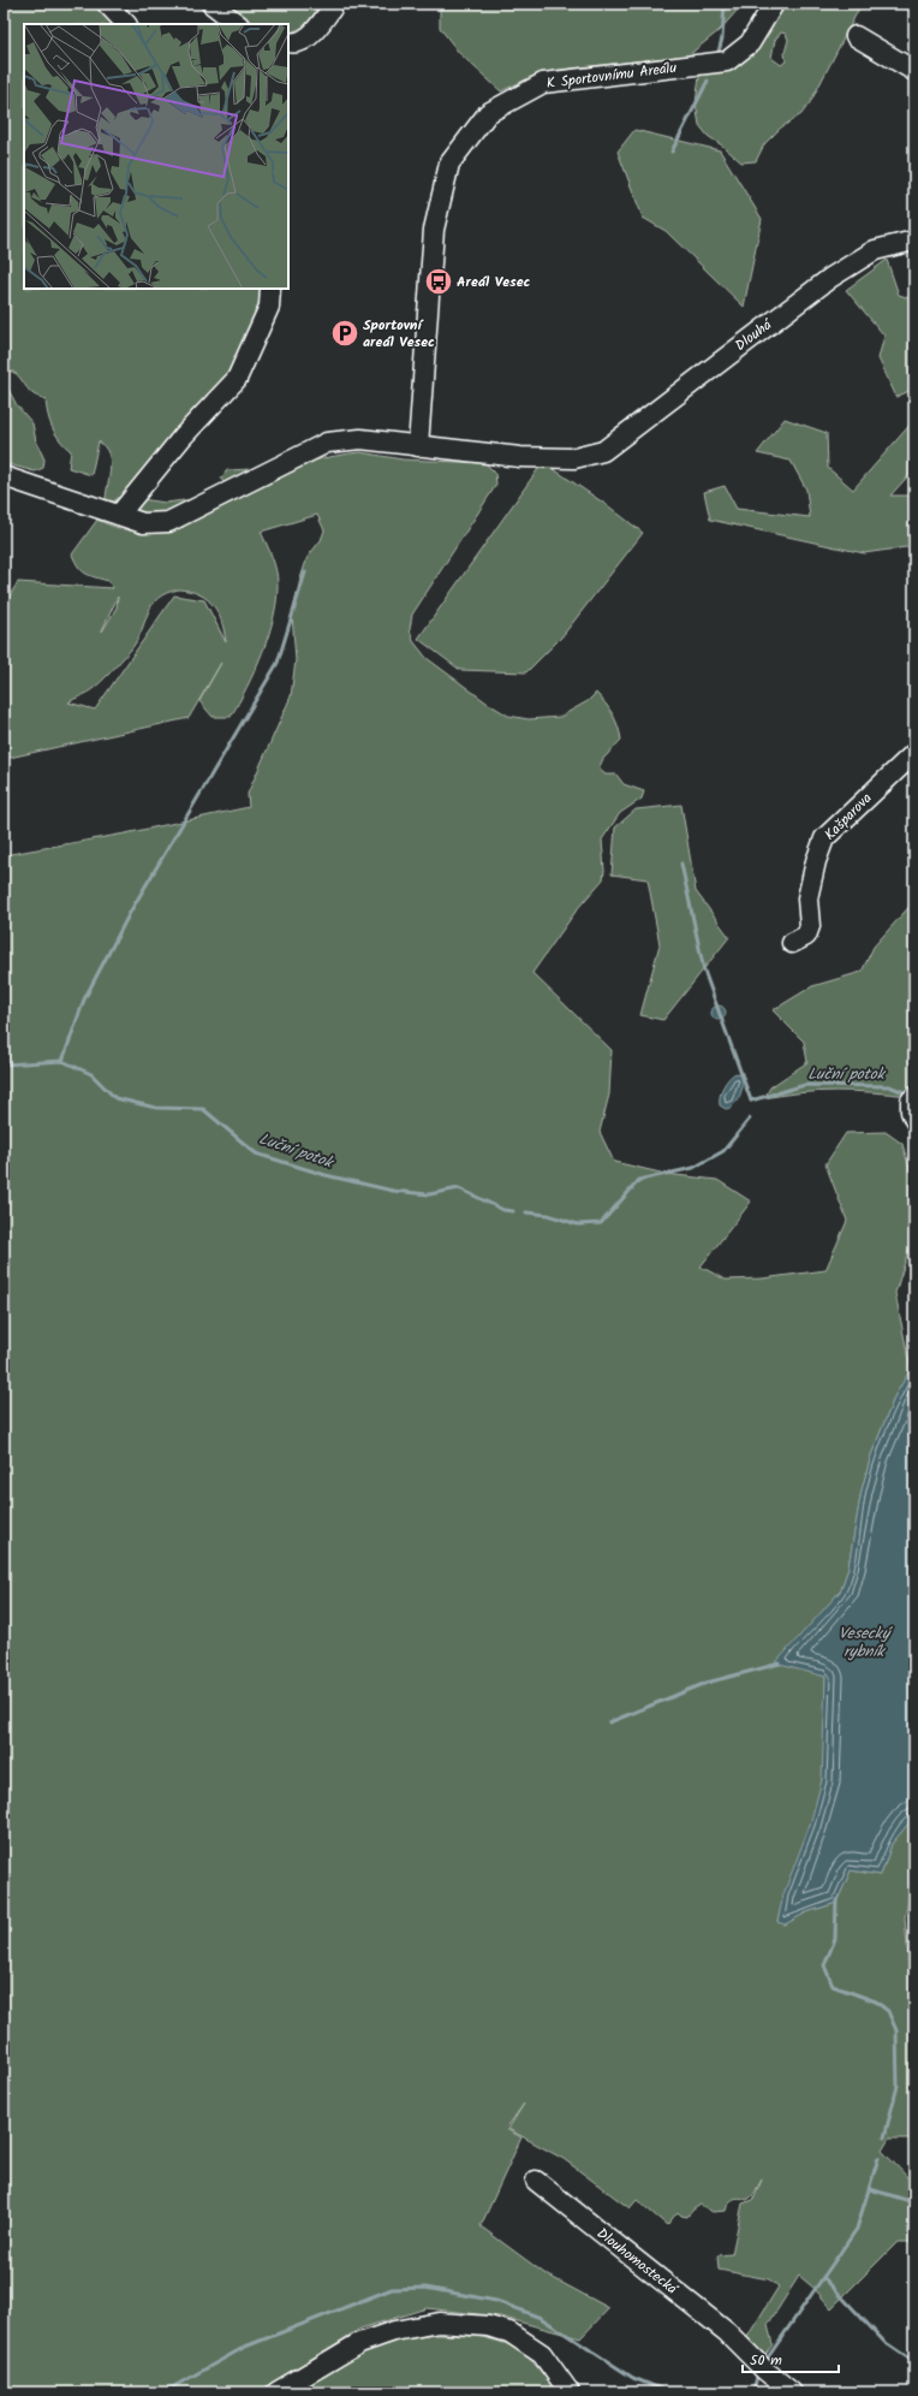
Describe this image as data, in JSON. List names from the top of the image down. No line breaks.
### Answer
{"streets":{"street":["K Sportovnímu Areálu","Dlouhá","Kašparova","Dlouhomostecká"]},"crossings":[["K Sportovnímu Areálu","Dlouhá"]],"water":["Luční potok","Vesecký rybník"],"places":{"bus stop":["Areál Vesec"],"parking":["Sportovní areál Vesec"]},"scale_bar":"50 m"}
